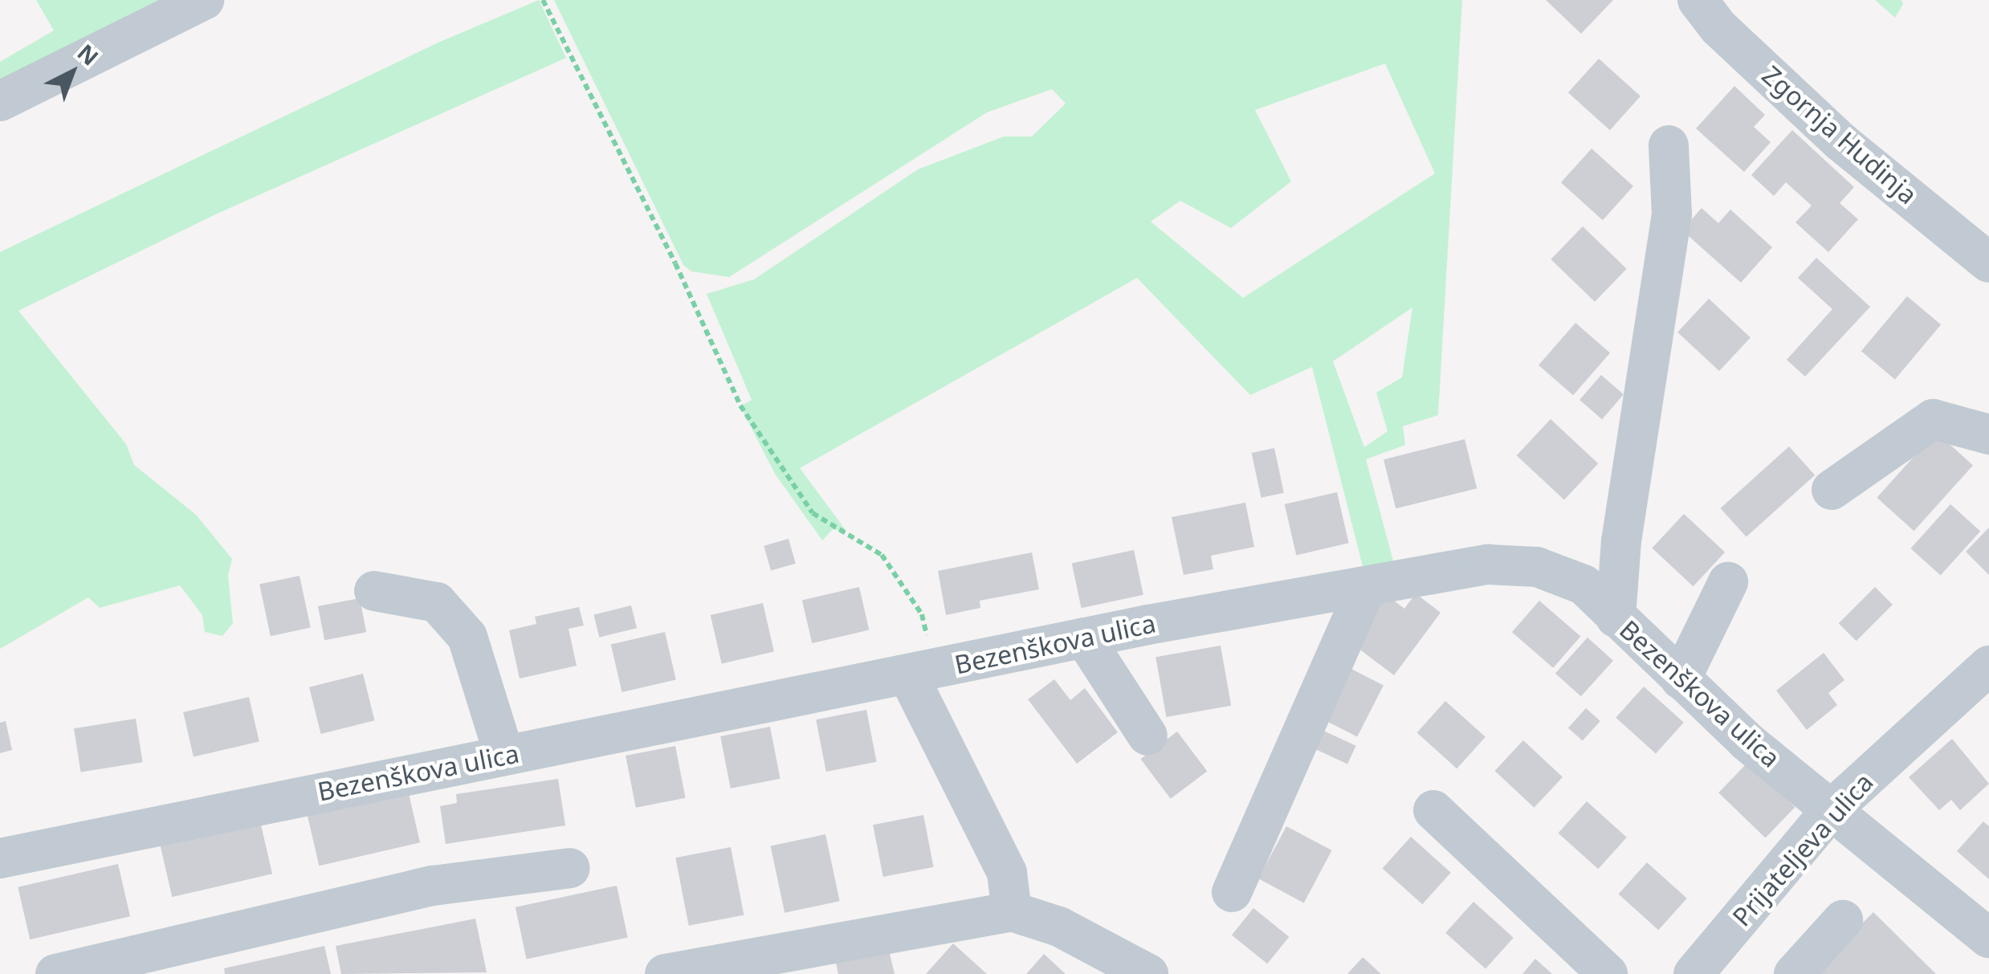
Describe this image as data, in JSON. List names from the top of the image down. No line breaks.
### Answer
{"streets":{"street":["Zgornja Hudinja","Bezenškova ulica","Prijateljeva ulica"]},"crossings":[["Bezenškova ulica","Prijateljeva ulica"]],"north":"top right"}
